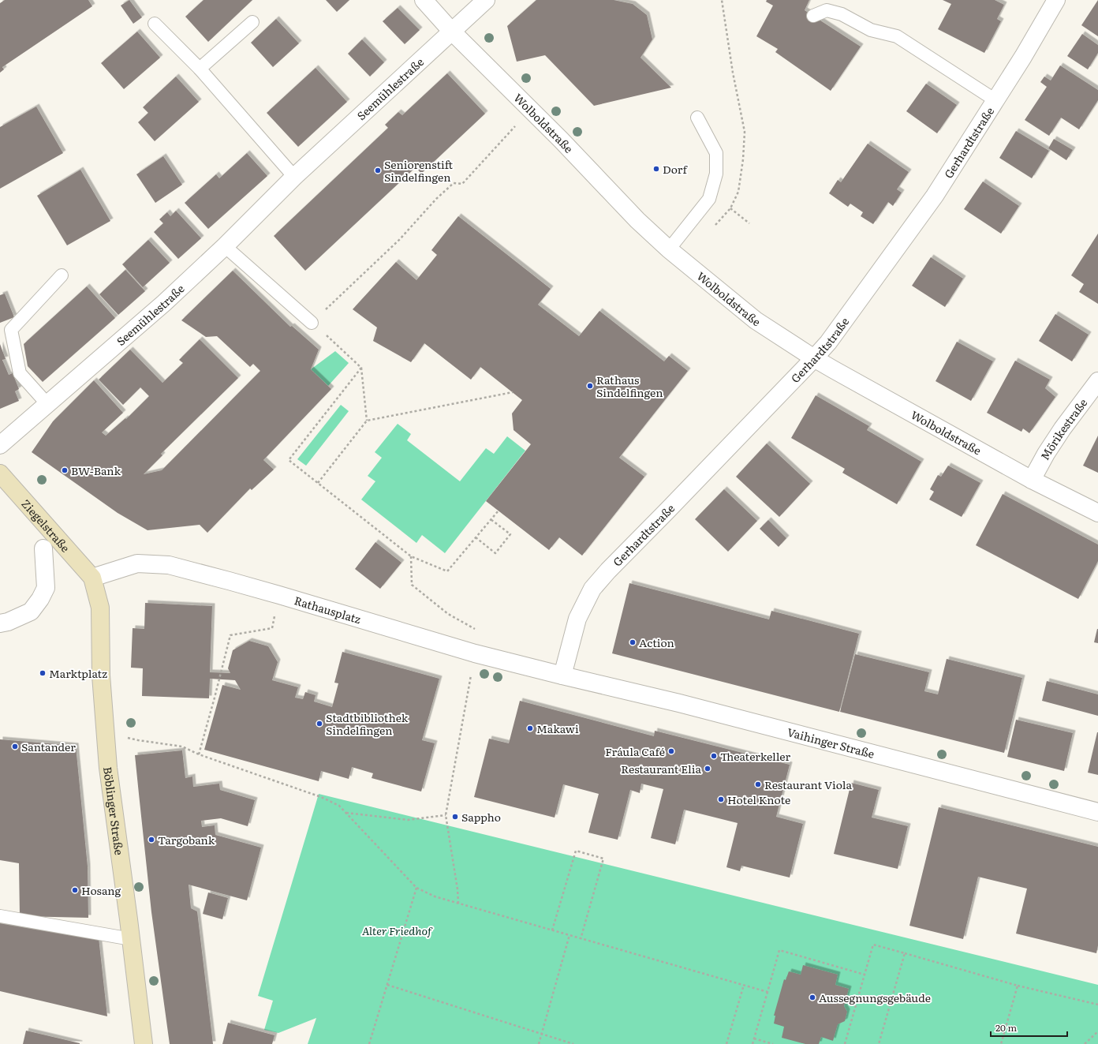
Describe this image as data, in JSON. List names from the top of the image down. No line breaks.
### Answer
{"streets":{"main road":["Ziegelstraße","Böblinger Straße"],"street":["Seemühlestraße","Wolboldstraße","Gerhardtstraße","Mörikestraße","Rathausplatz","Vaihinger Straße"]},"crossings":[["Seemühlestraße","Wolboldstraße"],["Wolboldstraße","Gerhardtstraße"],["Wolboldstraße","Mörikestraße"],["Gerhardtstraße","Rathausplatz"],["Gerhardtstraße","Vaihinger Straße"],["Ziegelstraße","Rathausplatz"],["Ziegelstraße","Böblinger Straße"],["Rathausplatz","Vaihinger Straße"],["Rathausplatz","Böblinger Straße"]],"parks":["Alter Friedhof"],"places":["Dorf","Seniorenstift Sindelfingen","Rathaus Sindelfingen","BW-Bank","Action","Marktplatz","Stadtbibliothek Sindelfingen","Makawi","Santander","Fráula Café","Theaterkeller","Restaurant Elia","Restaurant Viola","Hotel Knote","Sappho","Targobank","Hosang","Aussegnungsgebäude"],"scale_bar":"20 m"}
